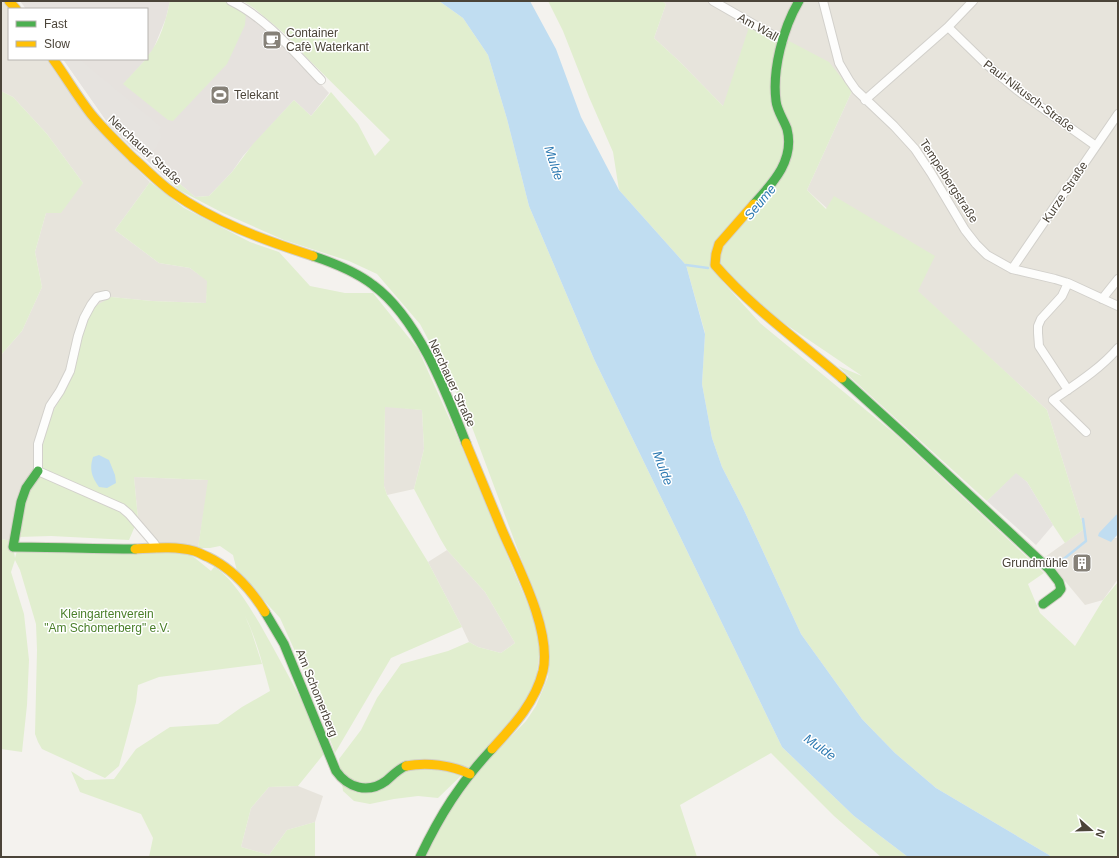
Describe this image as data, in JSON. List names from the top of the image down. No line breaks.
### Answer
{"streets":{"street":["Am Wall","Paul-Nikusch-Straße","Nerchauer Straße","Tempelbergstraße","Kurze Straße","Am Schomerberg"]},"crossings":[["Paul-Nikusch-Straße","Kurze Straße"],["Nerchauer Straße","Am Schomerberg"],["Tempelbergstraße","Kurze Straße"]],"water":["Mulde","Seume"],"parks":["Kleingartenverein \"Am Schomerberg\" e.V."],"places":{"cafe":["Container Cafè Waterkant"],"sports":["Telekant"],"building":["Grundmühle"]},"legend":["Fast","Slow"],"north":"right"}
